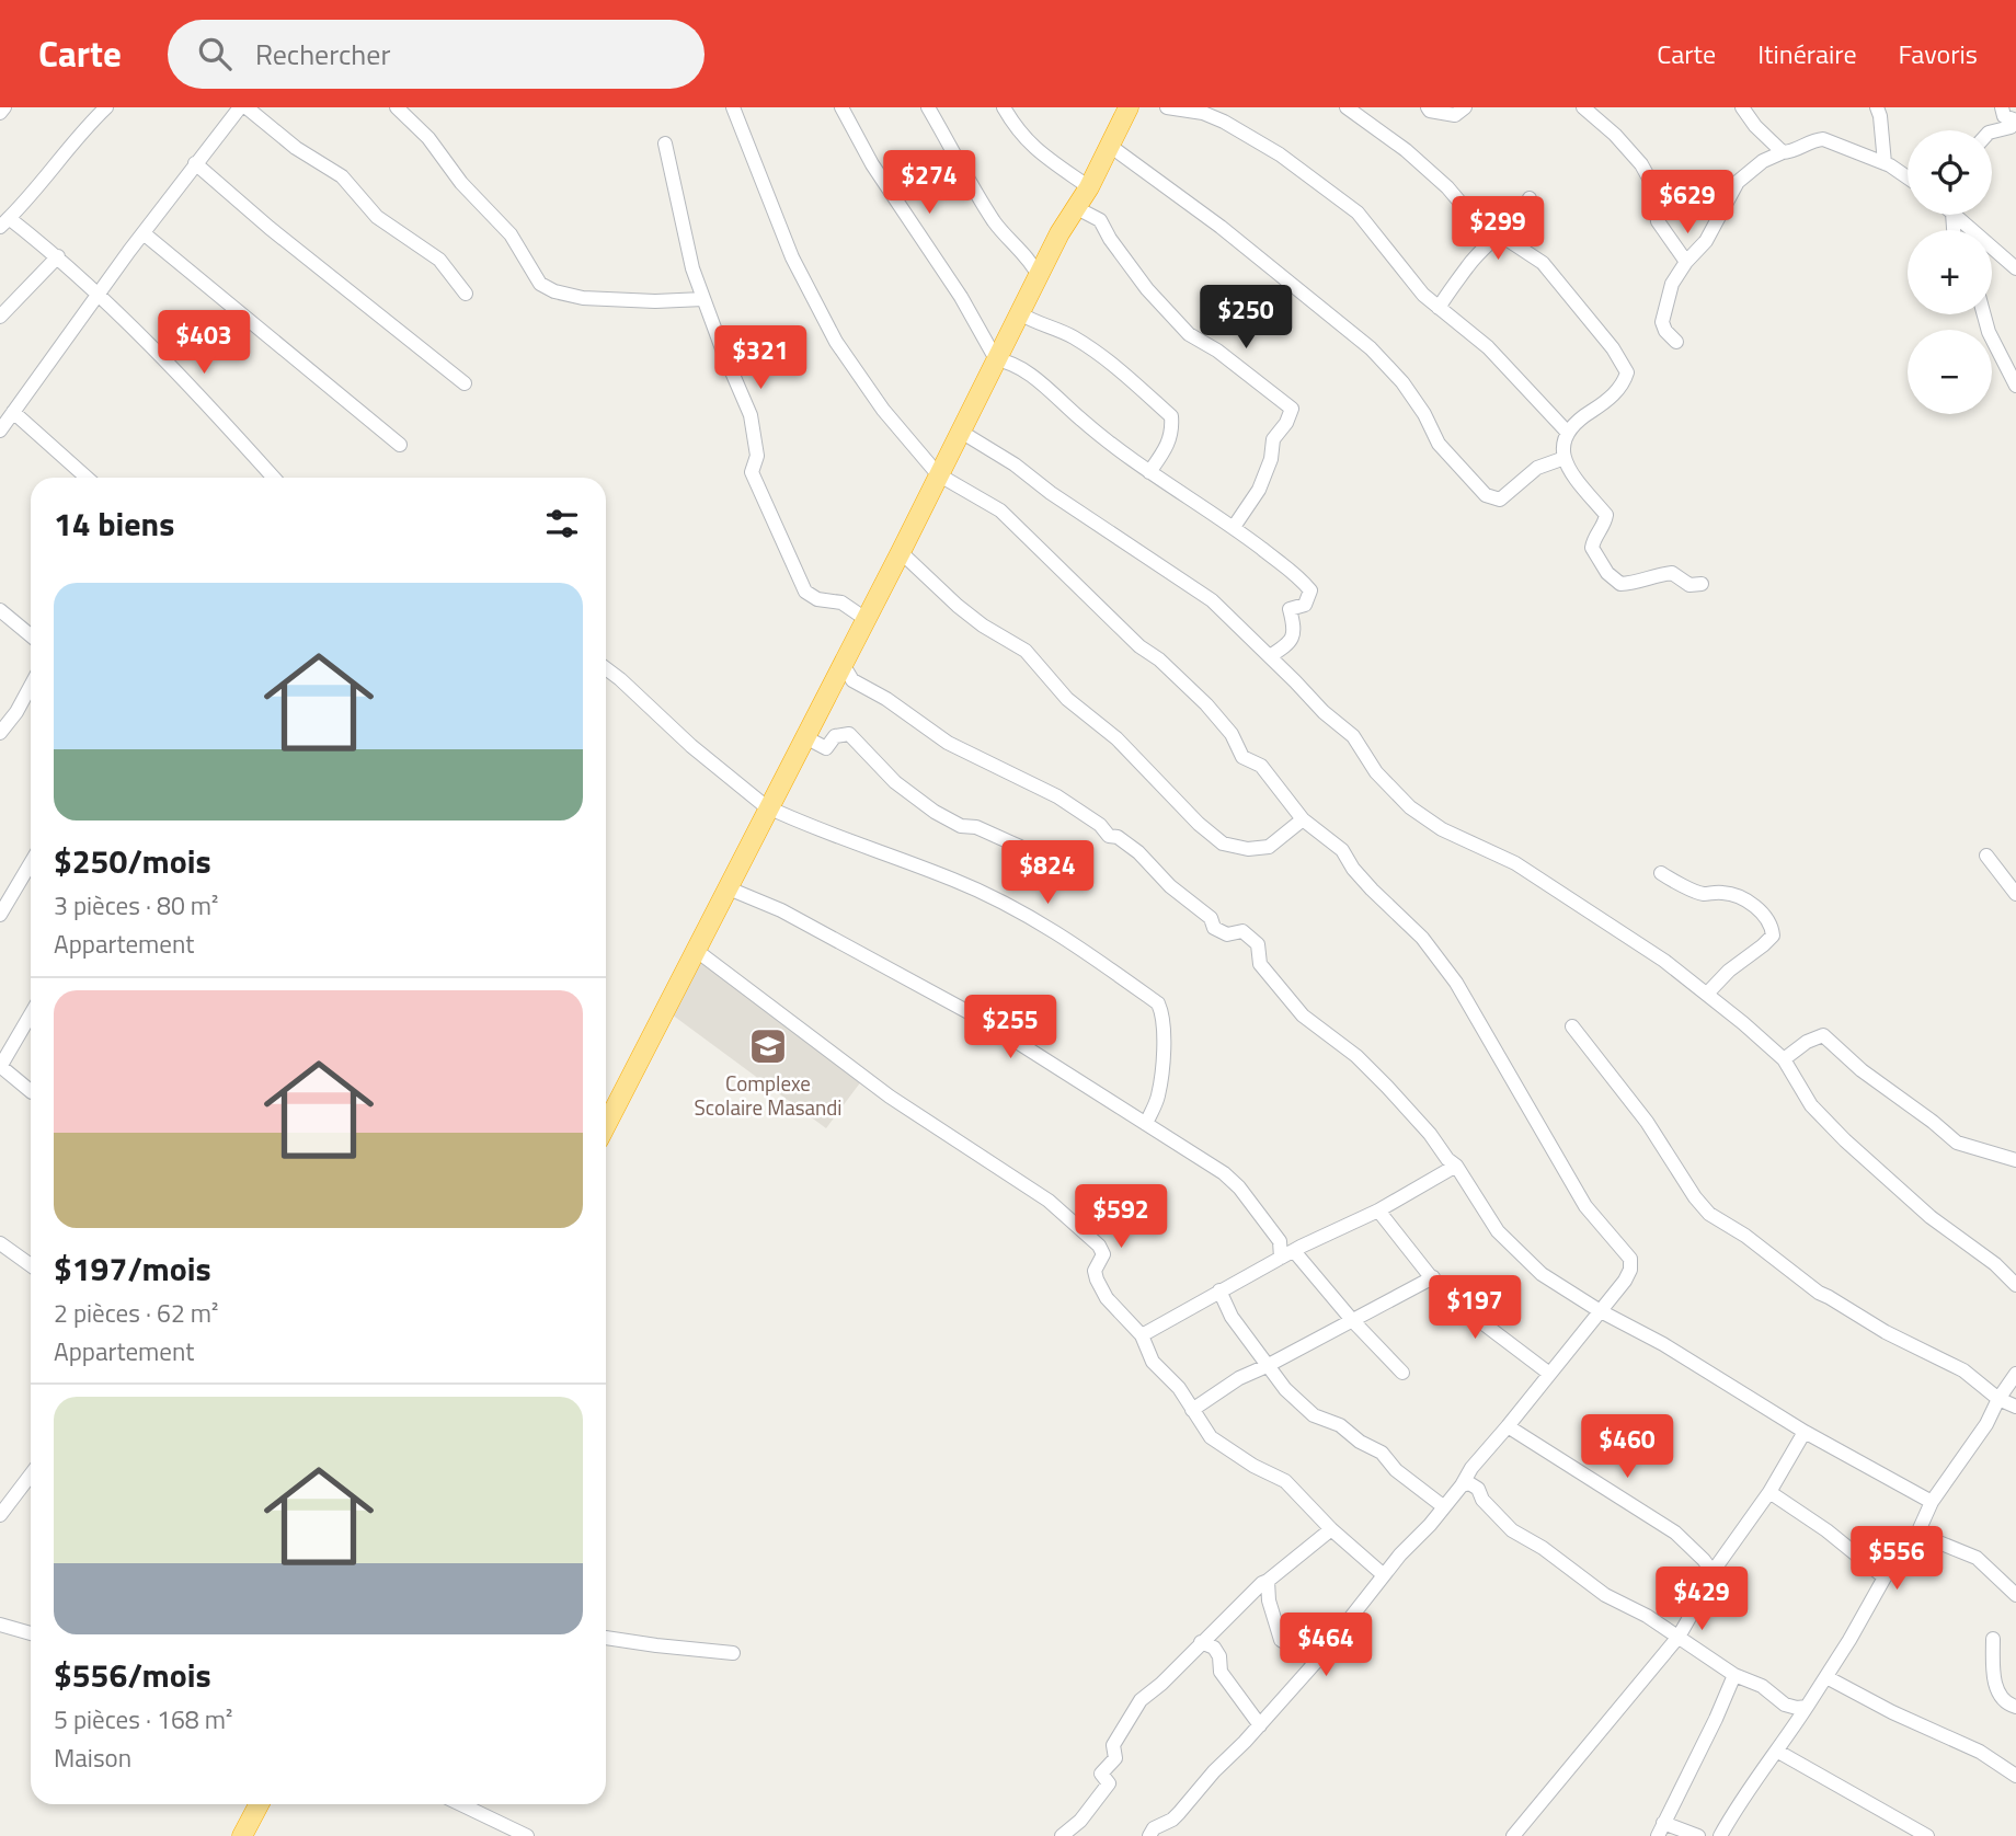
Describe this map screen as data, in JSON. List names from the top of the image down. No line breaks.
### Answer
{"places":{"school or university":["Complexe Scolaire Masandi"]},"page":{"header":"Carte","search":"Rechercher","nav":["Carte","Itinéraire","Favoris"],"map_buttons":["+","−"],"price":["$274","$629","$299","$250","$403","$321","$824","$255","$592","$197","$460","$556","$429","$464"],"heading":"14 biens","list":[{"name":"$250/mois","note":"3 pièces · 80 m² · Appartement"},{"name":"$197/mois","note":"2 pièces · 62 m² · Appartement"},{"name":"$556/mois","note":"5 pièces · 168 m² · Maison"}]}}
